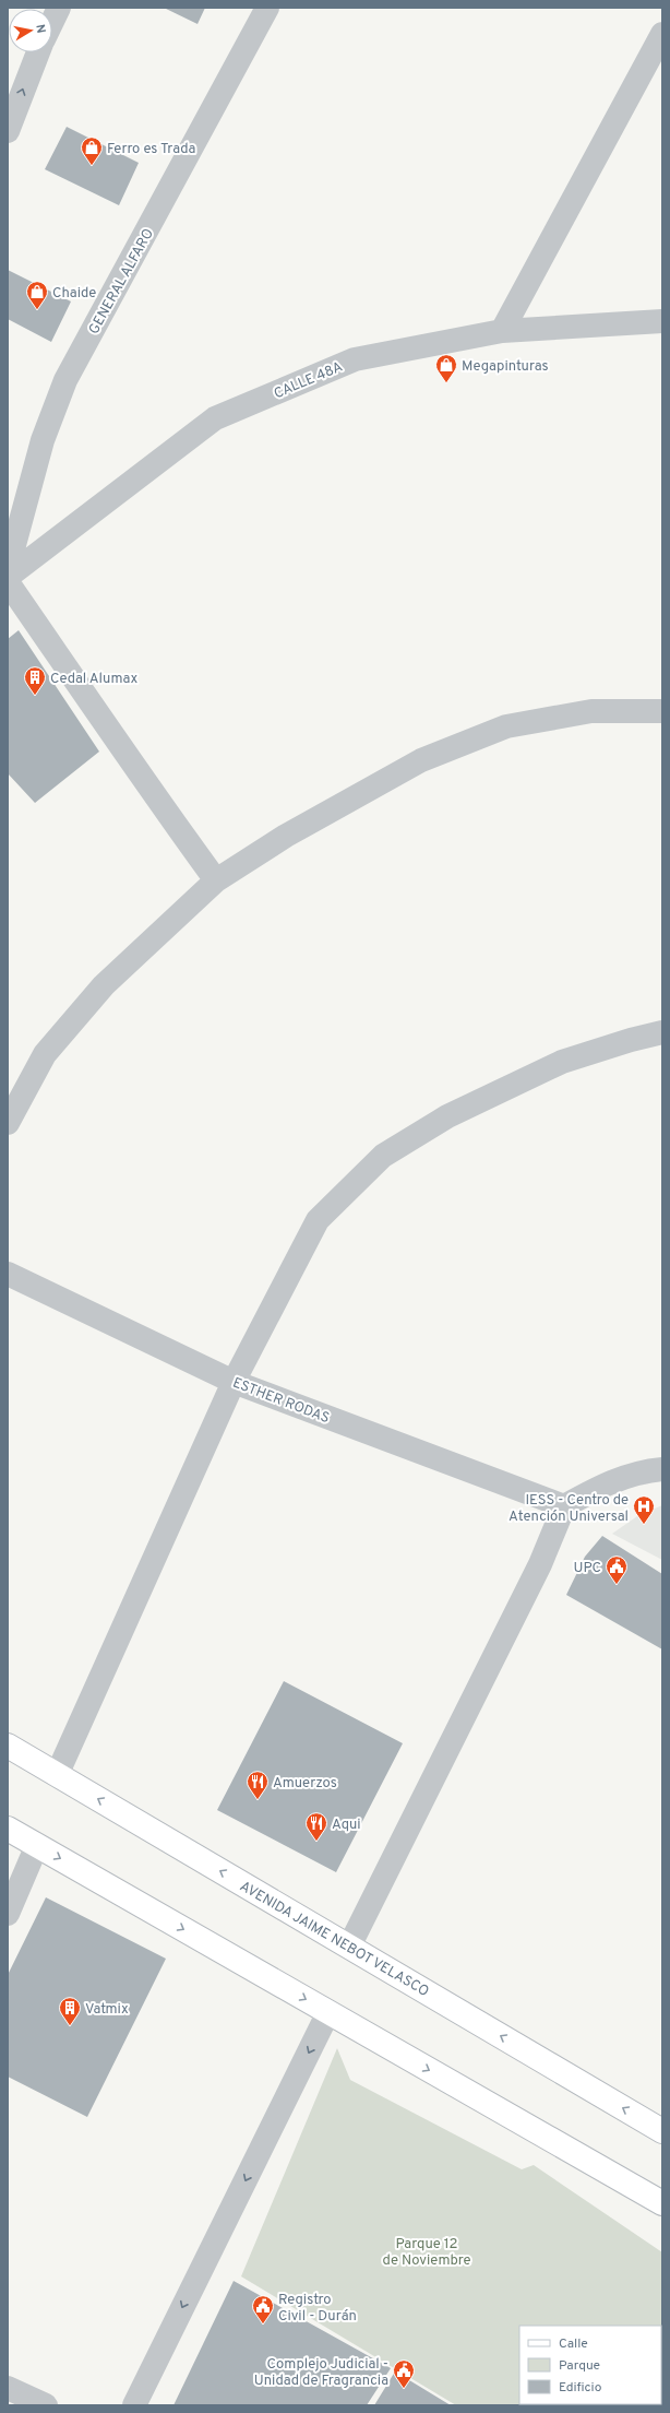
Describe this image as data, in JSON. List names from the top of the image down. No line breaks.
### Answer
{"streets":{"main road":["AVENIDA JAIME NEBOT VELASCO"],"street":["GENERAL ALFARO","CALLE 48A","ESTHER RODAS"]},"parks":["Parque 12 de Noviembre"],"places":{"shop":["Ferro es Trada","Chaide","Megapinturas"],"building":["Cedal Alumax","Vatmix"],"hospital":["IESS - Centro de Atención Universal"],"public building":["UPC","Registro Civil - Durán","Complejo Judicial - Unidad de Fragrancia"],"restaurant":["Amuerzos","Aqui"]},"legend":["Calle","Parque","Edificio"],"north":"right"}
